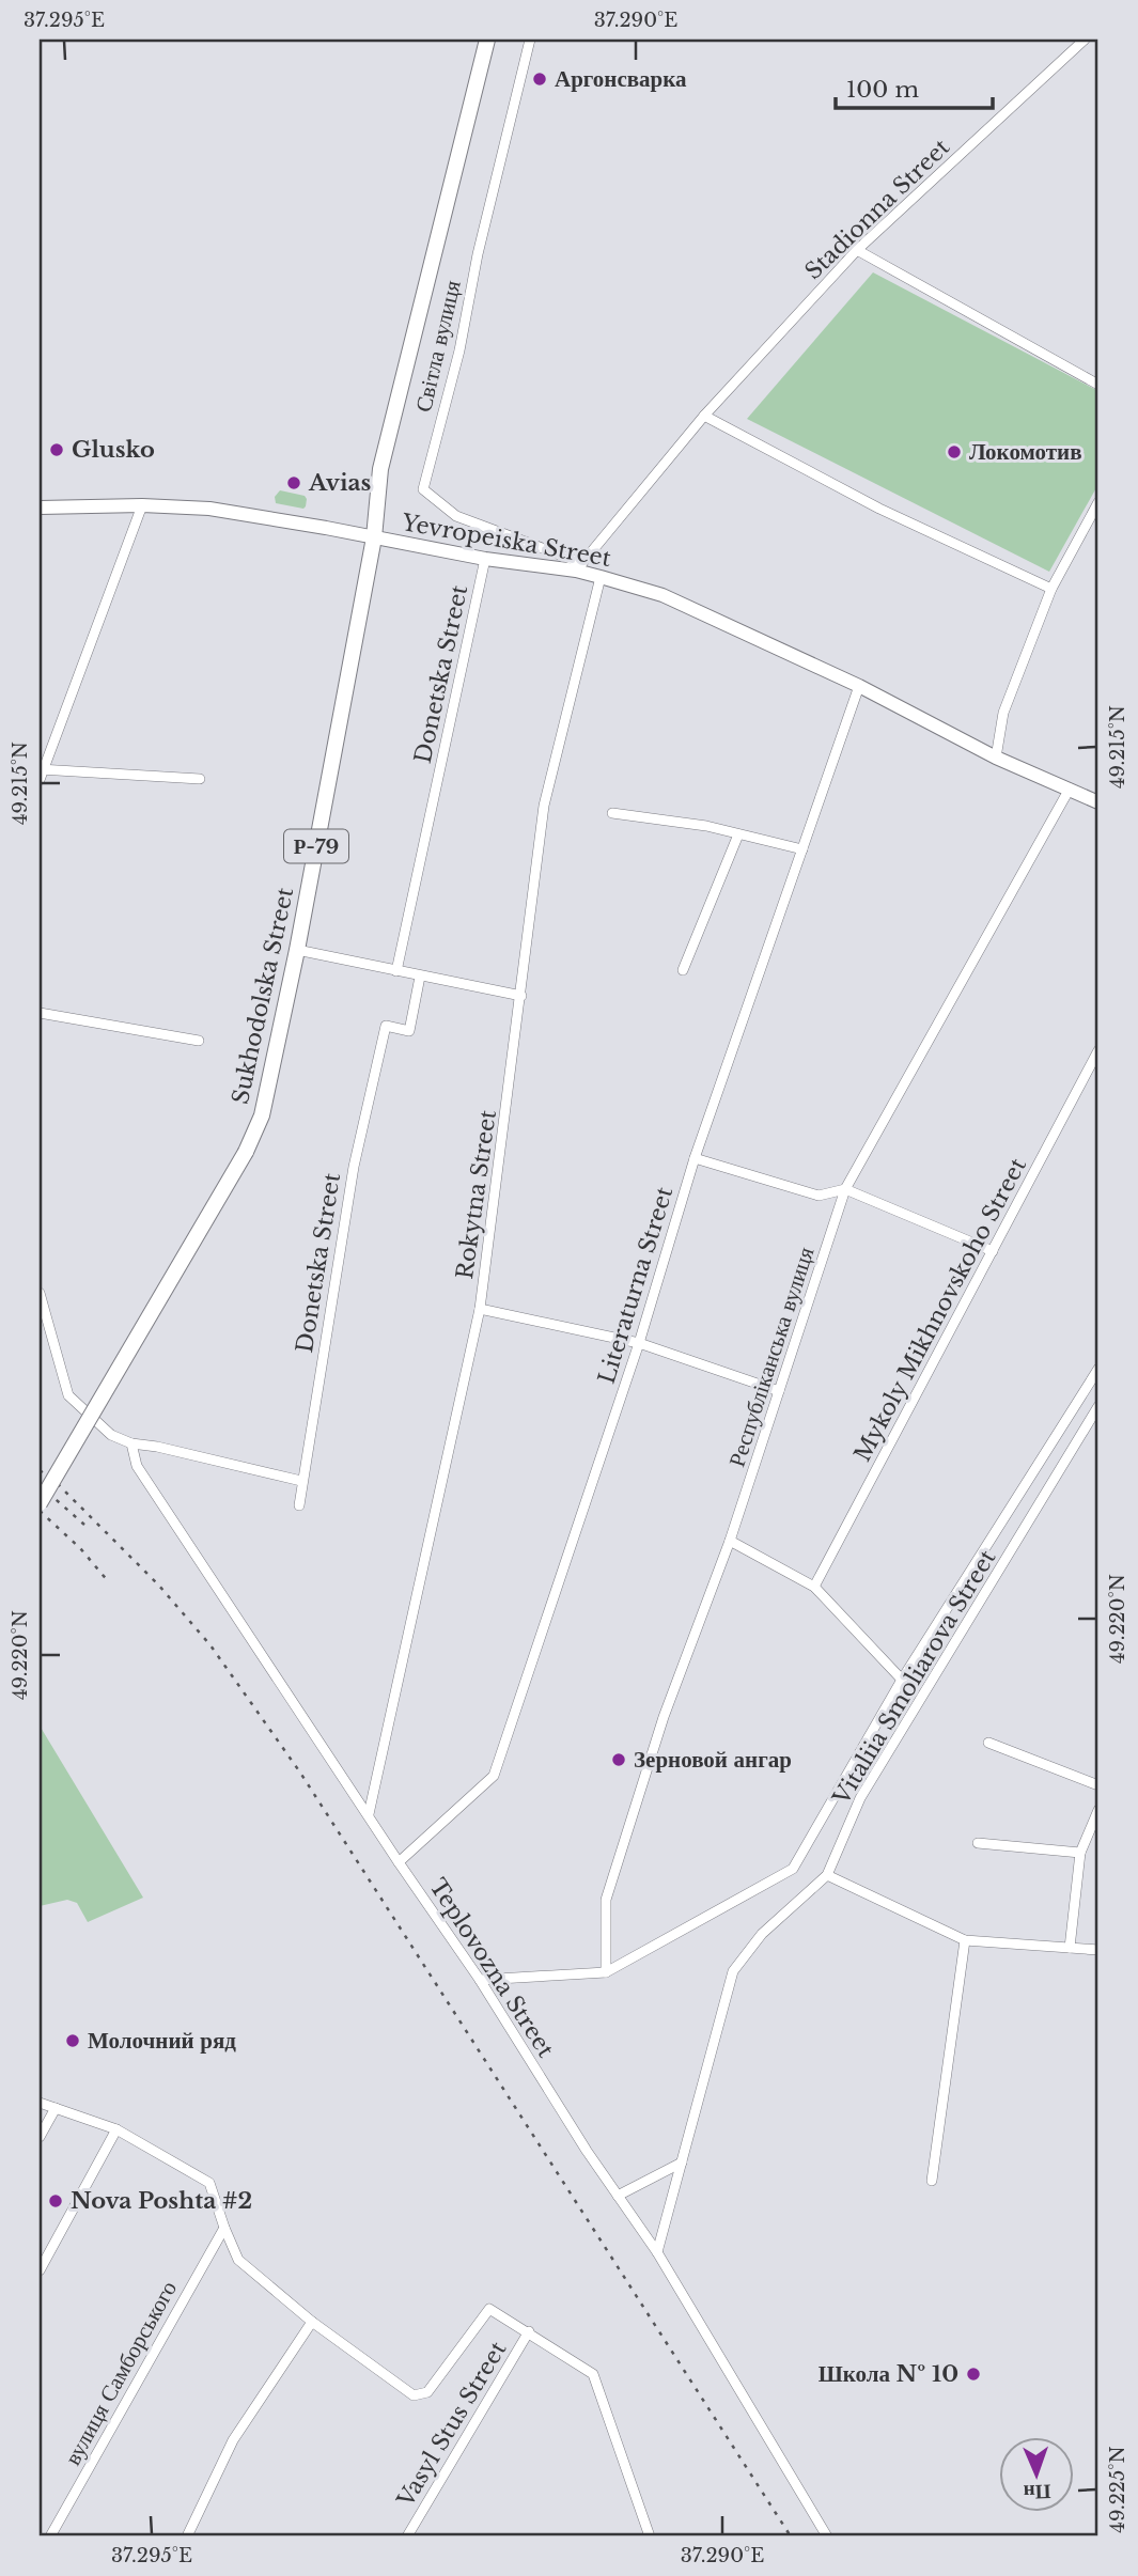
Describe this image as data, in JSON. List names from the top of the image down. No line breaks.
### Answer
{"streets":{"main road":["Р-79","Sukhodolska Street"],"street":["Stadionna Street","Світла вулиця","Yevropeiska Street","Donetska Street","Rokytna Street","Literaturna Street","Mykoly Mikhnovskoho Street","Республіканська вулиця","Vitaliia Smoliarova Street","Teplovozna Street","вулиця Самборського","Vasyl Stus Street"]},"crossings":[["Stadionna Street","Світла вулиця"],["Stadionna Street","Yevropeiska Street"],["Світла вулиця","Yevropeiska Street"],["Yevropeiska Street","Donetska Street"],["Yevropeiska Street","Р-79"],["Yevropeiska Street","Sukhodolska Street"],["Yevropeiska Street","Rokytna Street"],["Yevropeiska Street","Literaturna Street"],["Yevropeiska Street","Республіканська вулиця"],["Р-79","Sukhodolska Street"],["Rokytna Street","Teplovozna Street"],["Literaturna Street","Teplovozna Street"],["Республіканська вулиця","Vitaliia Smoliarova Street"],["Vitaliia Smoliarova Street","Teplovozna Street"]],"places":["Аргонсварка","Glusko","Локомотив","Avias","Зерновой ангар","Молочний ряд","Nova Poshta #2","Школа № 10"],"scale_bar":"100 m","north":"bottom","coordinates":["37.295°E","37.290°E","49.215°N","49.220°N","49.225°N"]}
